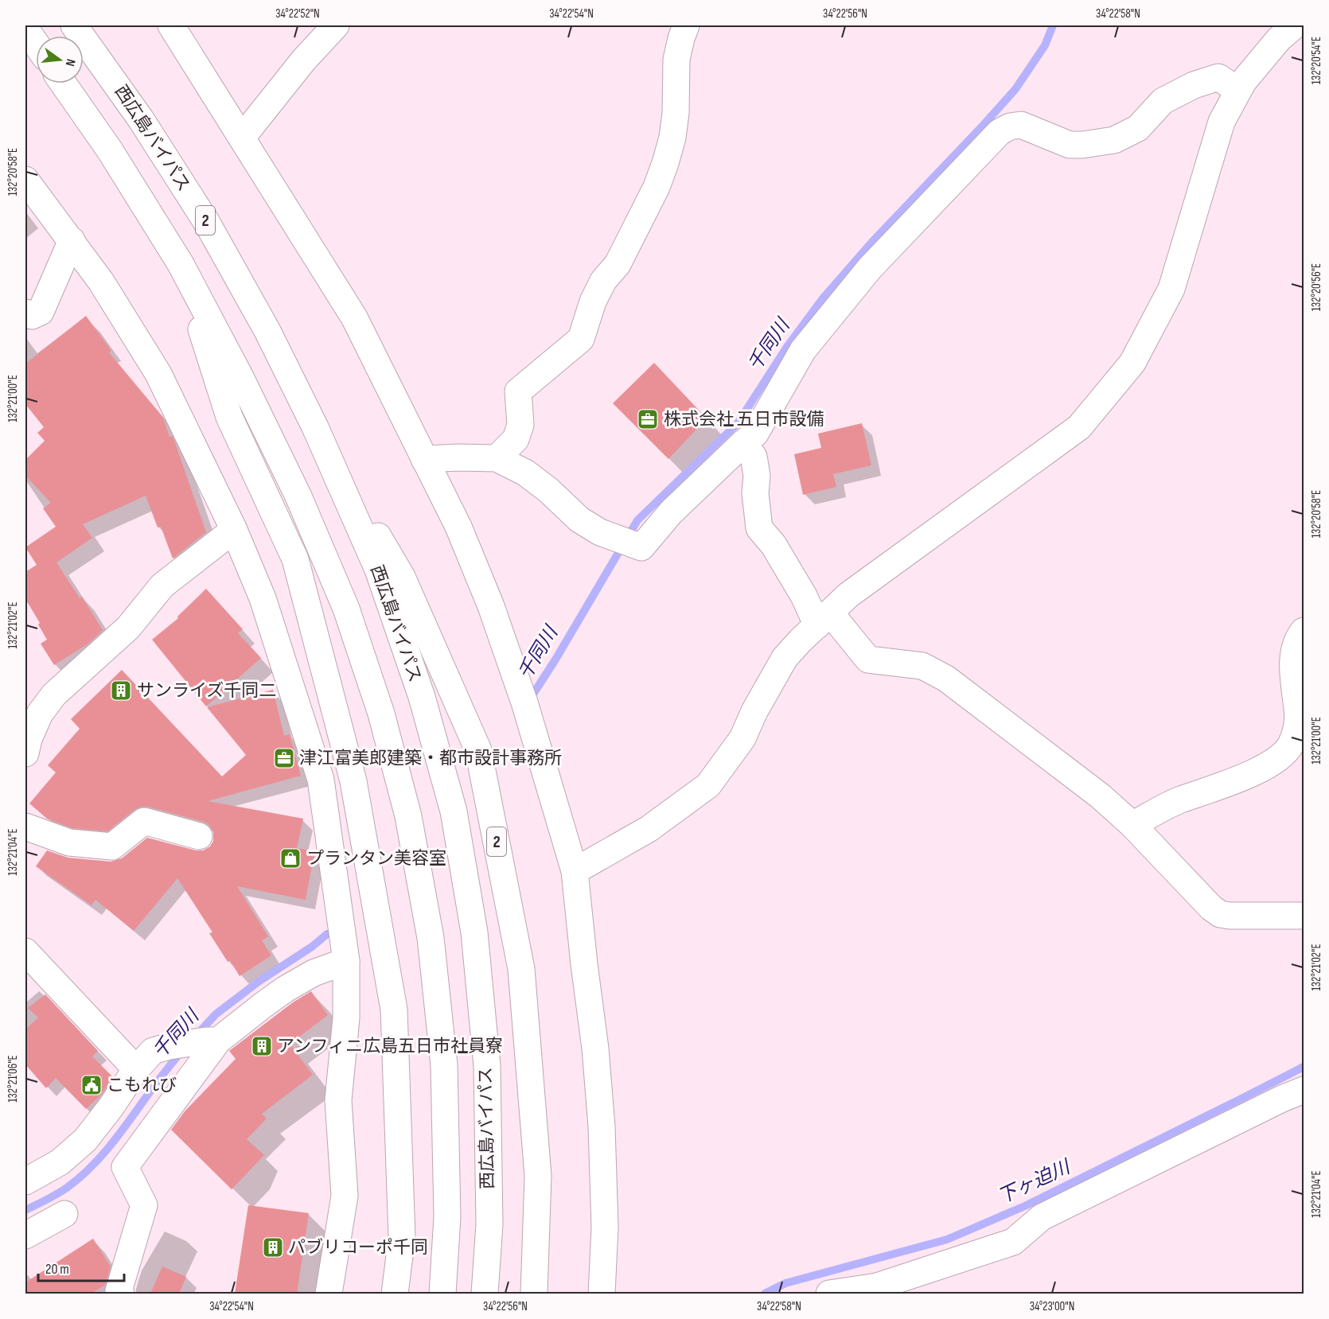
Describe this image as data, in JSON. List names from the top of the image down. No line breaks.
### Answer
{"streets":{"main road":["西広島バイパス","2"]},"crossings":[["西広島バイパス","2"]],"water":["千同川","下ヶ迫川"],"places":{"office":["株式会社 五日市設備","津江富美郎建築・都市設計事務所"],"building":["サンライズ千同二","アンフィニ広島五日市社員寮","パブリコーポ千同"],"shop":["プランタン美容室"],"public building":["こもれび"]},"scale_bar":"20 m","north":"right","coordinates":["34°22'52\"N","34°22'54\"N","34°22'56\"N","34°22'58\"N","132°20'54\"E","132°20'58\"E","132°20'56\"E","132°21'00\"E","132°21'02\"E","132°21'04\"E","132°21'06\"E","34°23'00\"N"]}
